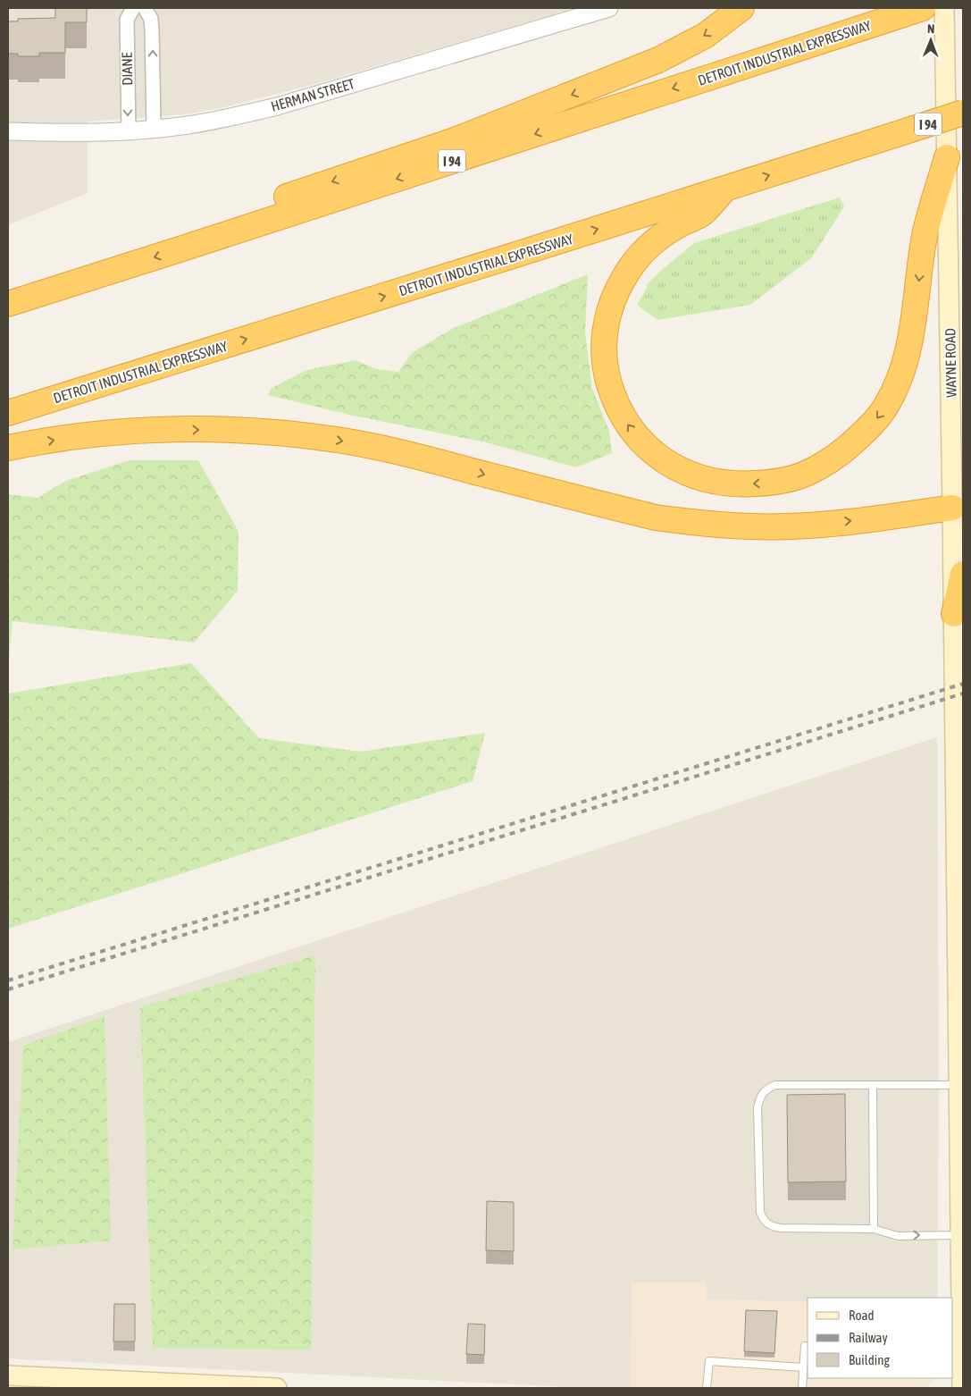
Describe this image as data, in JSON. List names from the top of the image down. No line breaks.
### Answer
{"streets":{"highway":["DETROIT INDUSTRIAL EXPRESSWAY","I 94"],"main road":["WAYNE ROAD"],"street":["DIANE","HERMAN STREET"]},"crossings":[["DIANE","HERMAN STREET"]],"legend":["Road","Railway","Building"],"north":"top"}
